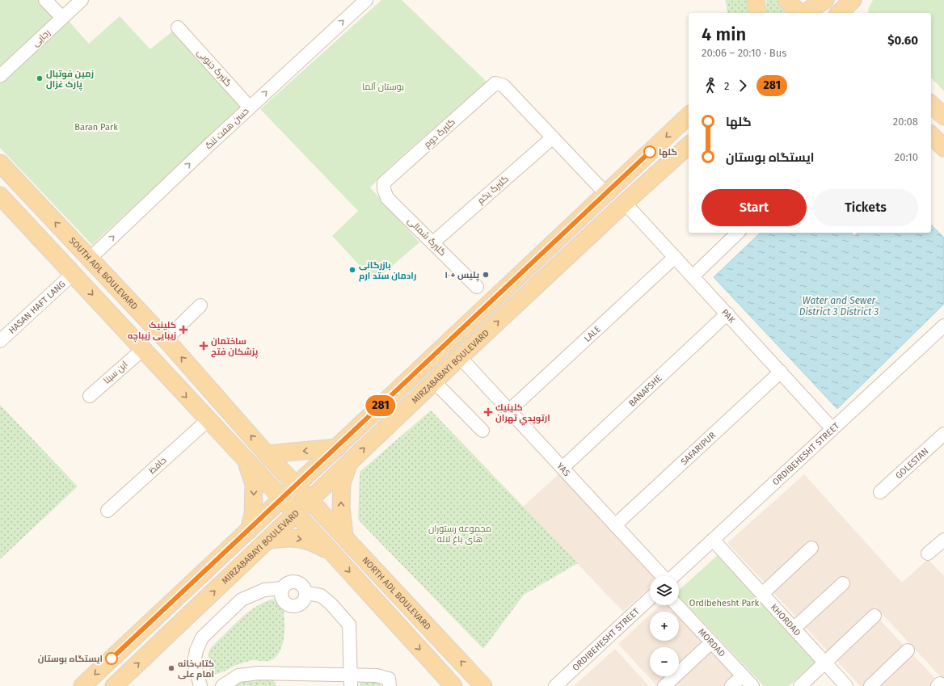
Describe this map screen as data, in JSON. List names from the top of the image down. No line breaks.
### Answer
{"streets":{"main road":["SOUTH ADL BOULEVARD","MIRZABABAYI BOULEVARD","NORTH ADL BOULEVARD"],"street":["رجایی","گلبرگ جنوبی","حسن هفت لنگ","گلبرگ دوم","گلبرگ یکم","گلبرگ شمالی","HASAN HAFT LANG","PAK","LALE","ابن سینا","BANAFSHE","SAFARIPUR","ORDIBEHESHT STREET","GOLESTAN","حافظ","YAS","KHORDAD","MORDAD"]},"crossings":[["گلبرگ جنوبی","حسن هفت لنگ"],["حسن هفت لنگ","SOUTH ADL BOULEVARD"],["گلبرگ دوم","گلبرگ یکم"],["گلبرگ دوم","گلبرگ شمالی"],["گلبرگ یکم","گلبرگ شمالی"],["SOUTH ADL BOULEVARD","MIRZABABAYI BOULEVARD"],["SOUTH ADL BOULEVARD","NORTH ADL BOULEVARD"],["PAK","LALE"],["PAK","MIRZABABAYI BOULEVARD"],["PAK","BANAFSHE"],["PAK","SAFARIPUR"],["PAK","ORDIBEHESHT STREET"],["LALE","YAS"],["MIRZABABAYI BOULEVARD","YAS"],["MIRZABABAYI BOULEVARD","NORTH ADL BOULEVARD"],["BANAFSHE","YAS"],["SAFARIPUR","YAS"],["ORDIBEHESHT STREET","KHORDAD"]],"one_way":["حسن هفت لنگ"],"water":["Water and Sewer District 3 District 3"],"parks":["بوستان آلما","Baran Park","مجموعه رستوران های باغ لاله","Ordibehesht Park"],"places":{"other":["زمین فوتبال پارک غزال","گلها","بازرگانی رادمان ستد ارم","پلیس +۱۰","ایستگاه بوستان","کتاب‌خانه امام علی"],"health":["کلینیک زیبایی زیباچه","ساختمان پزشکان فتح","كلينيك ارتوپدي تهران"]},"lines":["bus line 281"],"page":{"on_map":"281","heading":["4 min","20:06 – 20:10 · Bus","$0.60"],"legs":["2","281"],"list":[{"name":"گلها","value":"20:08"},{"name":"ایستگاه بوستان","value":"20:10"}],"buttons":["Start","Tickets"],"map_buttons":["+","−"]}}
